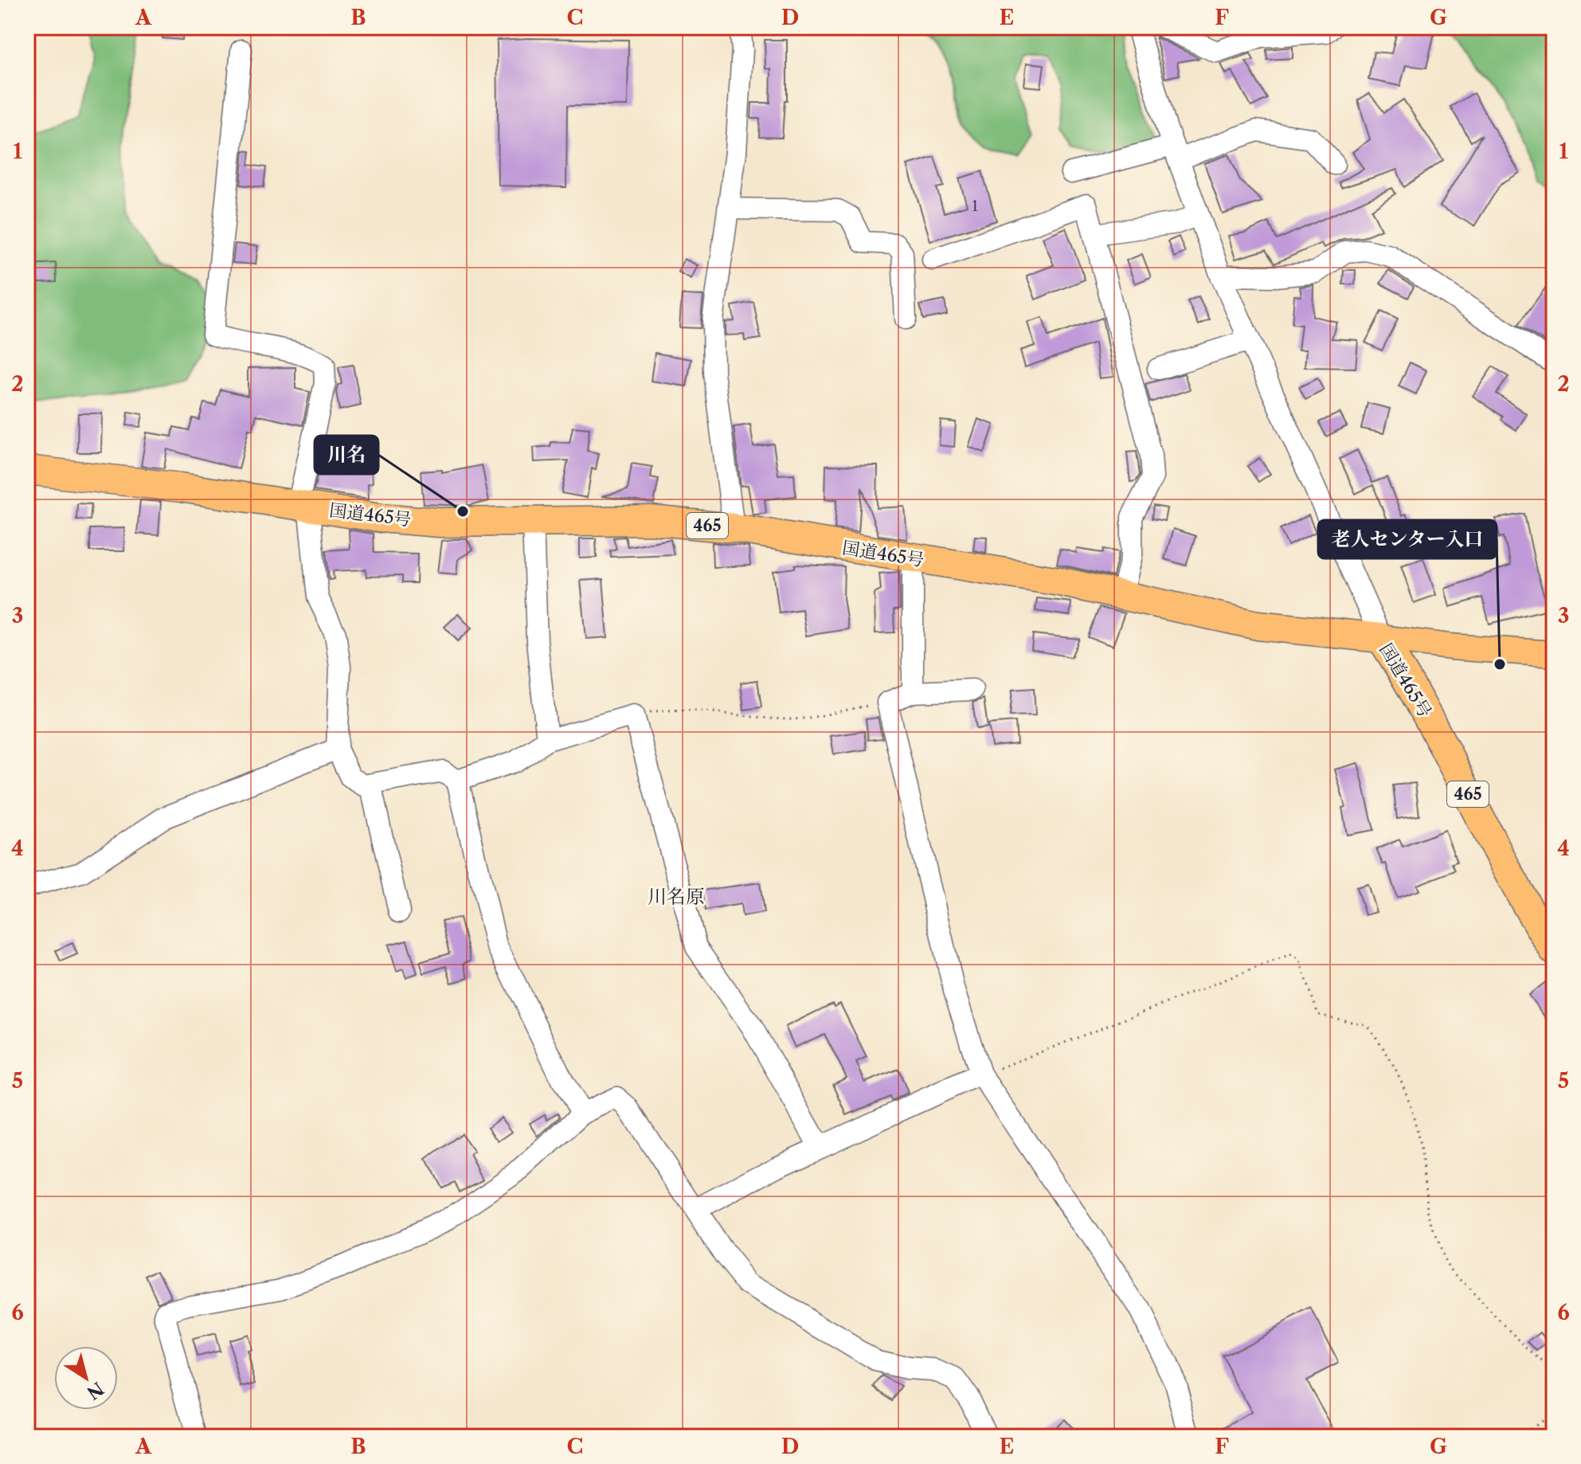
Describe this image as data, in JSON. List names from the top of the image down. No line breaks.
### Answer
{"streets":{"highway":["国道465号","465"]},"districts":["川名原"],"places":["川名","老人センター入口"],"house_numbers":["1"],"north":"bottom right","grid":{"columns":["A","B","C","D","E","F","G"],"rows":["1","2","3","4","5","6"]}}
